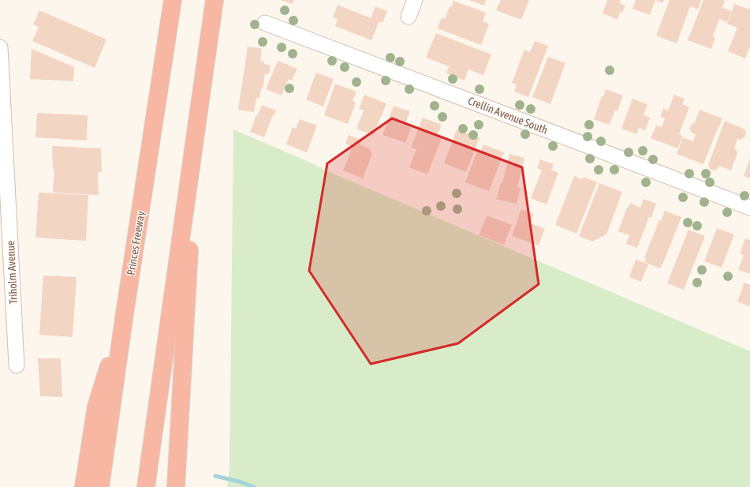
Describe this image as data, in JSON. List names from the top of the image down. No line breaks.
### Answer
{"streets":{"highway":["Princes Freeway"],"street":["Crellin Avenue South","Triholm Avenue"]}}
